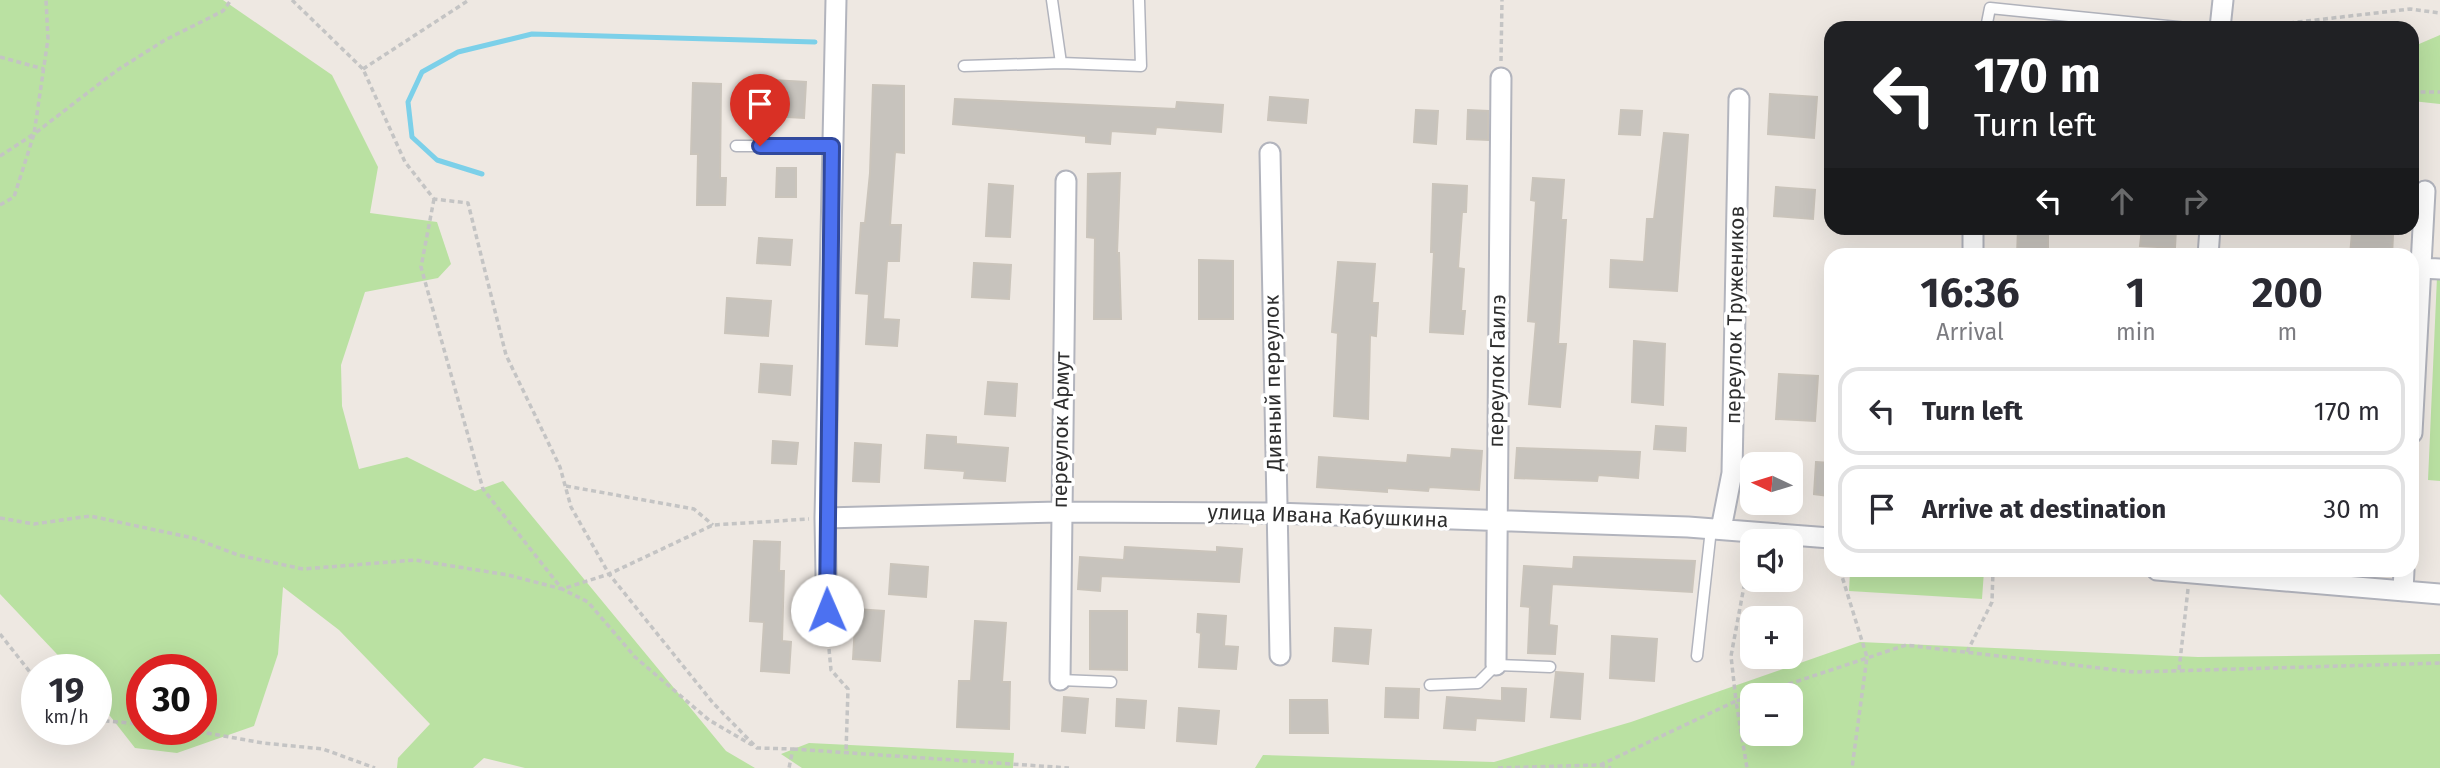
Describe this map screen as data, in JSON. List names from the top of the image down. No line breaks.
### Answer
{"streets":{"street":["переулок Тружеников","переулок Гаилэ","Дивный переулок","переулок Армут","улица Ивана Кабушкина"]},"crossings":[["переулок Тружеников","улица Ивана Кабушкина"],["переулок Гаилэ","улица Ивана Кабушкина"],["Дивный переулок","улица Ивана Кабушкина"],["переулок Армут","улица Ивана Кабушкина"]],"north":"left","page":{"turn":["170 m","Turn left"],"eta":["16:36","Arrival","1","min","200","m"],"list":[{"name":"Turn left","value":"170 m"},{"name":"Arrive at destination","value":"30 m"}],"map_buttons":["+","−"],"speed":"19 km/h","limit":"30"}}
